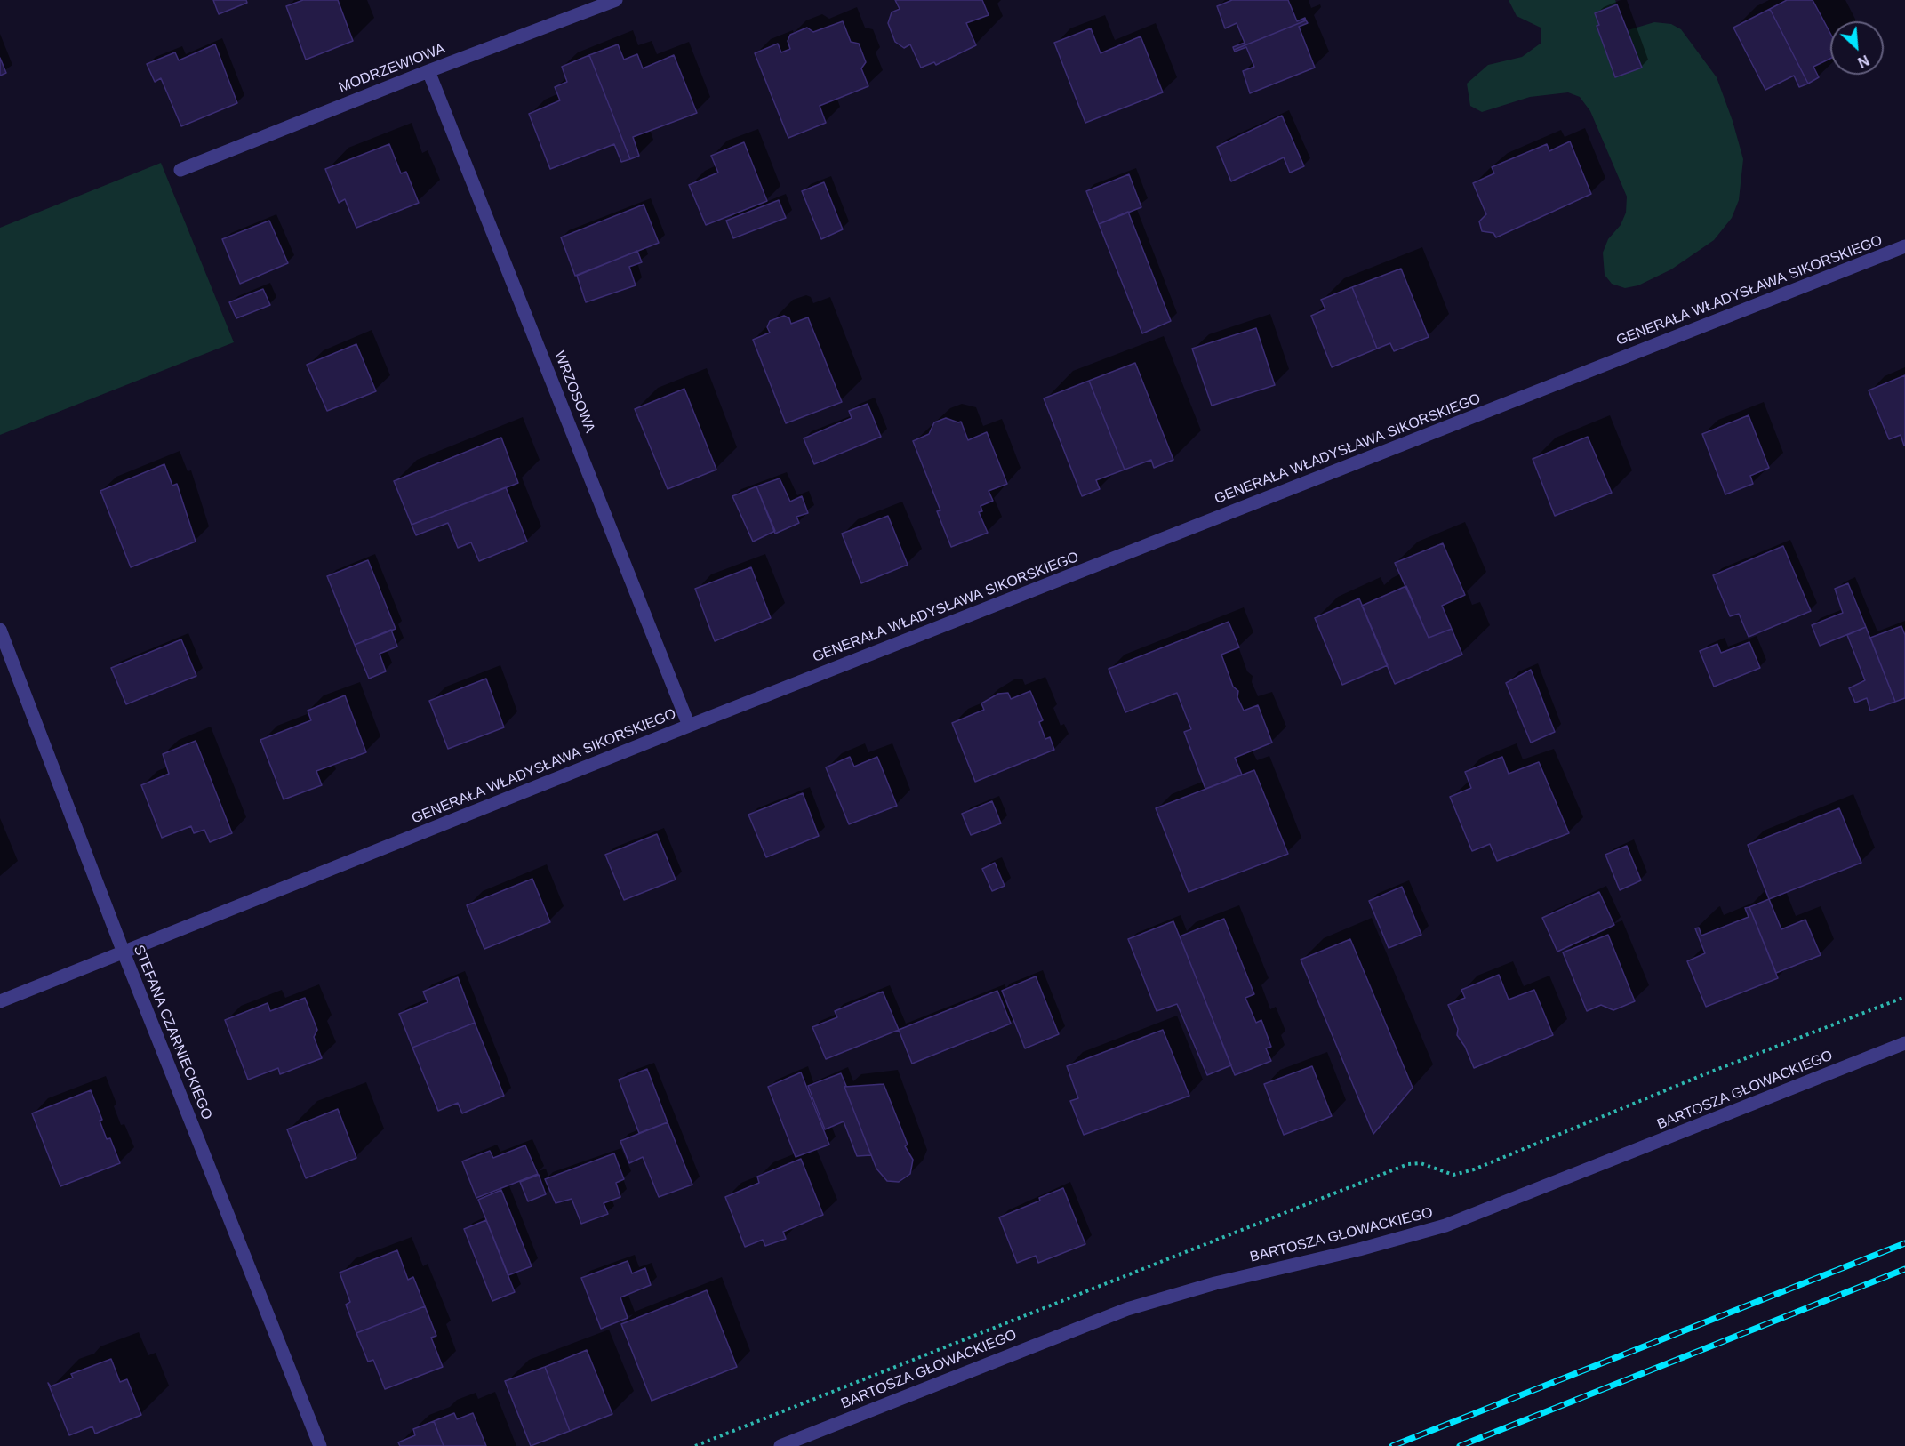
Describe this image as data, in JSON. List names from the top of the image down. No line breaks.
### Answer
{"streets":{"street":["MODRZEWIOWA","GENERAŁA WŁADYSŁAWA SIKORSKIEGO","WRZOSOWA","STEFANA CZARNIECKIEGO","BARTOSZA GŁOWACKIEGO"]},"crossings":[["MODRZEWIOWA","WRZOSOWA"],["GENERAŁA WŁADYSŁAWA SIKORSKIEGO","WRZOSOWA"],["GENERAŁA WŁADYSŁAWA SIKORSKIEGO","STEFANA CZARNIECKIEGO"]],"north":"bottom right"}
